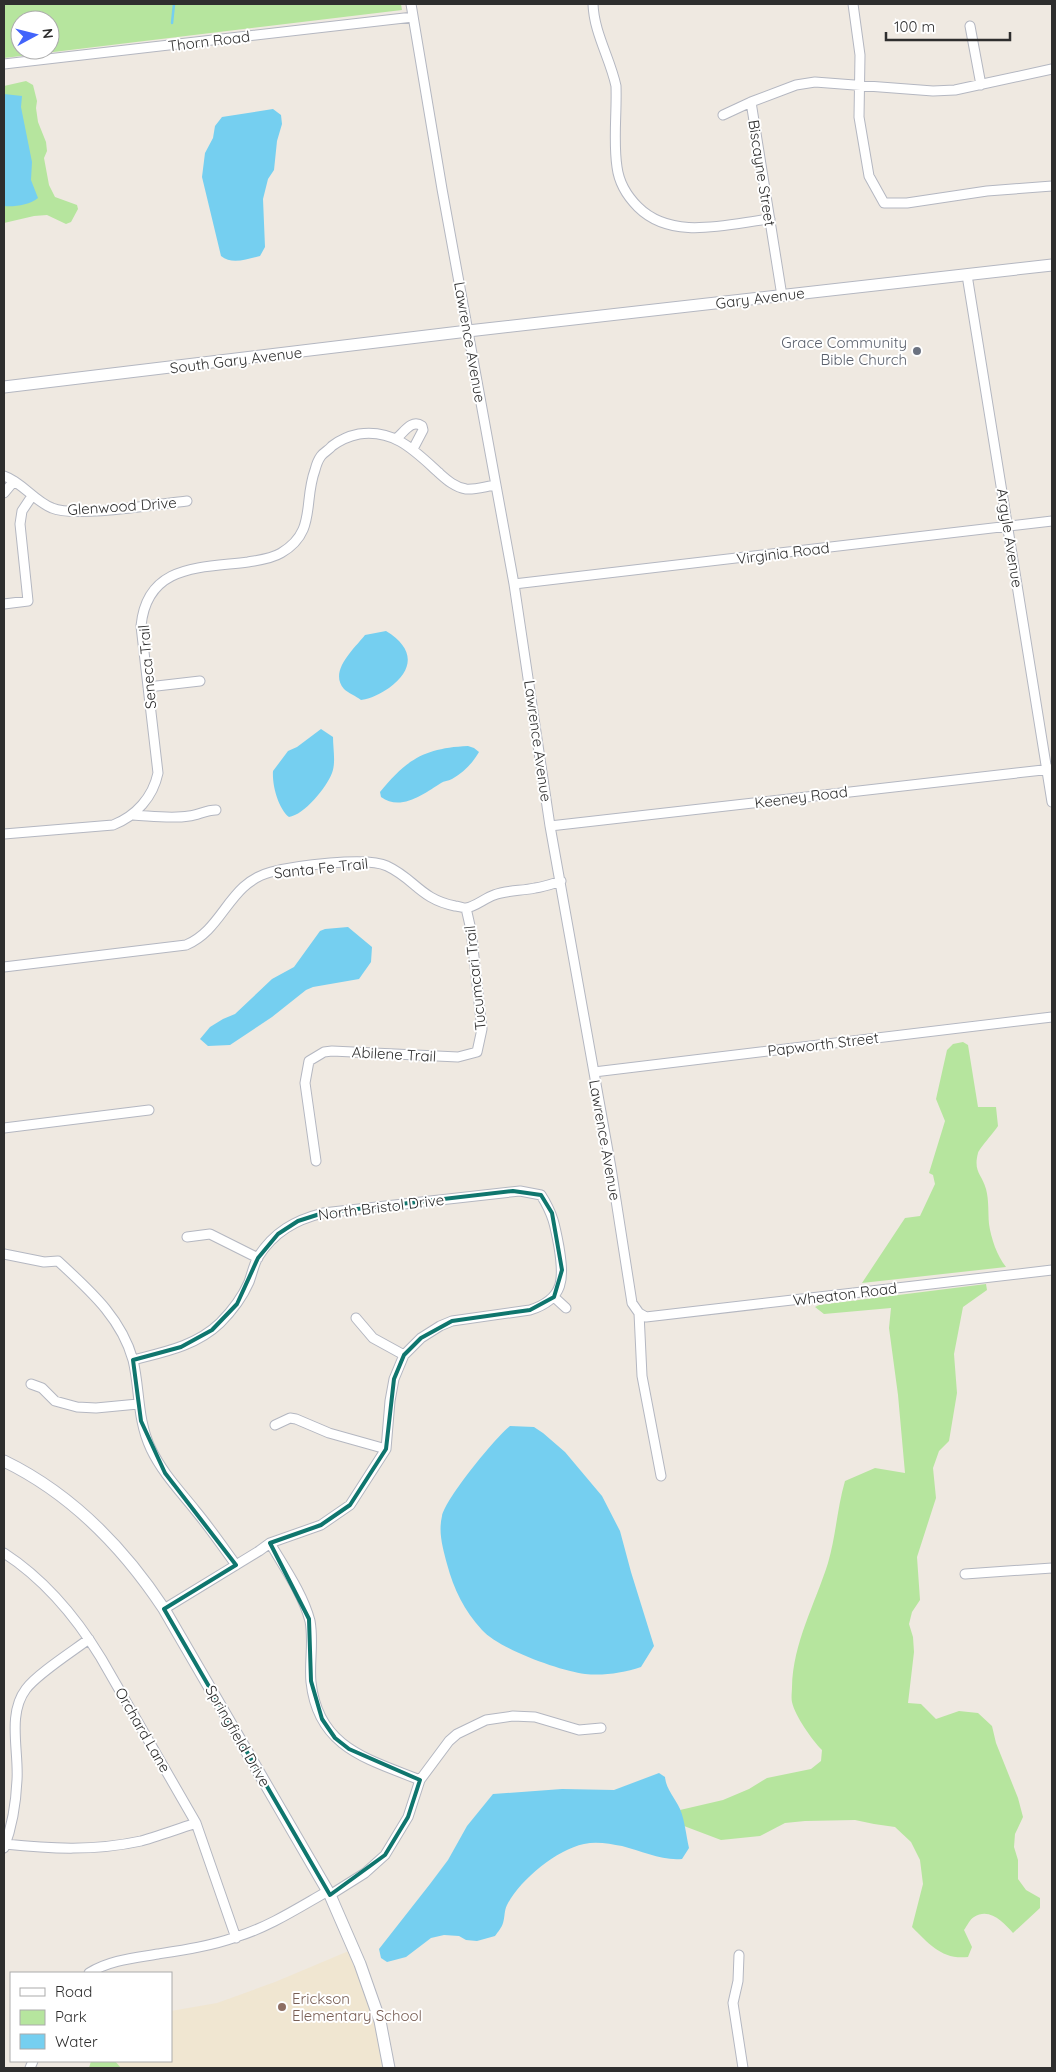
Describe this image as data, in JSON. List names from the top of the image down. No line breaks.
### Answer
{"streets":{"main road":["Gary Avenue","South Gary Avenue","Springfield Drive"],"street":["Thorn Road","Biscayne Street","Lawrence Avenue","Glenwood Drive","Argyle Avenue","Virginia Road","Seneca Trail","Keeney Road","Santa Fe Trail","Tucumcari Trail","Papworth Street","Abilene Trail","North Bristol Drive","Wheaton Road","Orchard Lane"]},"crossings":[["Thorn Road","Lawrence Avenue"],["Biscayne Street","Gary Avenue"],["Gary Avenue","Lawrence Avenue"],["Gary Avenue","South Gary Avenue"],["Gary Avenue","Argyle Avenue"],["Lawrence Avenue","South Gary Avenue"],["Lawrence Avenue","Virginia Road"],["Lawrence Avenue","Seneca Trail"],["Lawrence Avenue","Keeney Road"],["Lawrence Avenue","Papworth Street"],["Lawrence Avenue","Wheaton Road"],["Argyle Avenue","Virginia Road"],["Argyle Avenue","Keeney Road"],["Santa Fe Trail","Tucumcari Trail"],["Tucumcari Trail","Abilene Trail"]],"places":["Grace Community Bible Church","Erickson Elementary School"],"legend":["Road","Park","Water"],"scale_bar":"100 m","north":"right"}
